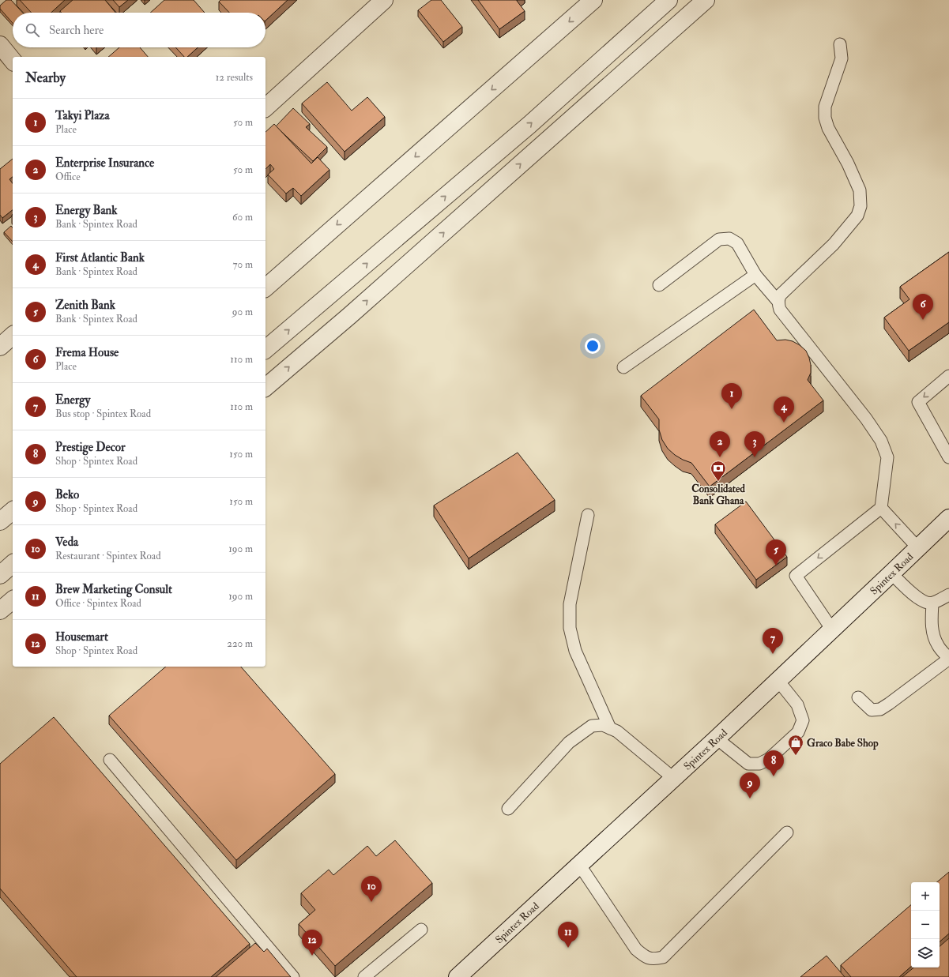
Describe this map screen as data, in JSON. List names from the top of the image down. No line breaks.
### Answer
{"streets":{"street":["Spintex Road"]},"places":{"bank":["Consolidated Bank Ghana"],"shop":["Graco Babe Shop"]},"page":{"search":"Search here","heading":["Nearby","12 results"],"list":[{"mark":"1","name":"Takyi Plaza","note":"Place","value":"50 m"},{"mark":"2","name":"Enterprise Insurance","note":"Office","value":"50 m"},{"mark":"3","name":"Energy Bank","note":"Bank · Spintex Road","value":"60 m"},{"mark":"4","name":"First Atlantic Bank","note":"Bank · Spintex Road","value":"70 m"},{"mark":"5","name":"Zenith Bank","note":"Bank · Spintex Road","value":"90 m"},{"mark":"6","name":"Frema House","note":"Place","value":"110 m"},{"mark":"7","name":"Energy","note":"Bus stop · Spintex Road","value":"110 m"},{"mark":"8","name":"Prestige Decor","note":"Shop · Spintex Road","value":"150 m"},{"mark":"9","name":"Beko","note":"Shop · Spintex Road","value":"150 m"},{"mark":"10","name":"Veda","note":"Restaurant · Spintex Road","value":"190 m"},{"mark":"11","name":"Brew Marketing Consult","note":"Office · Spintex Road","value":"190 m"},{"mark":"12","name":"Housemart","note":"Shop · Spintex Road","value":"220 m"}],"pins":["6","1","4","2","3","5","7","8","9","10","11","12"],"map_buttons":["+","−"]}}
